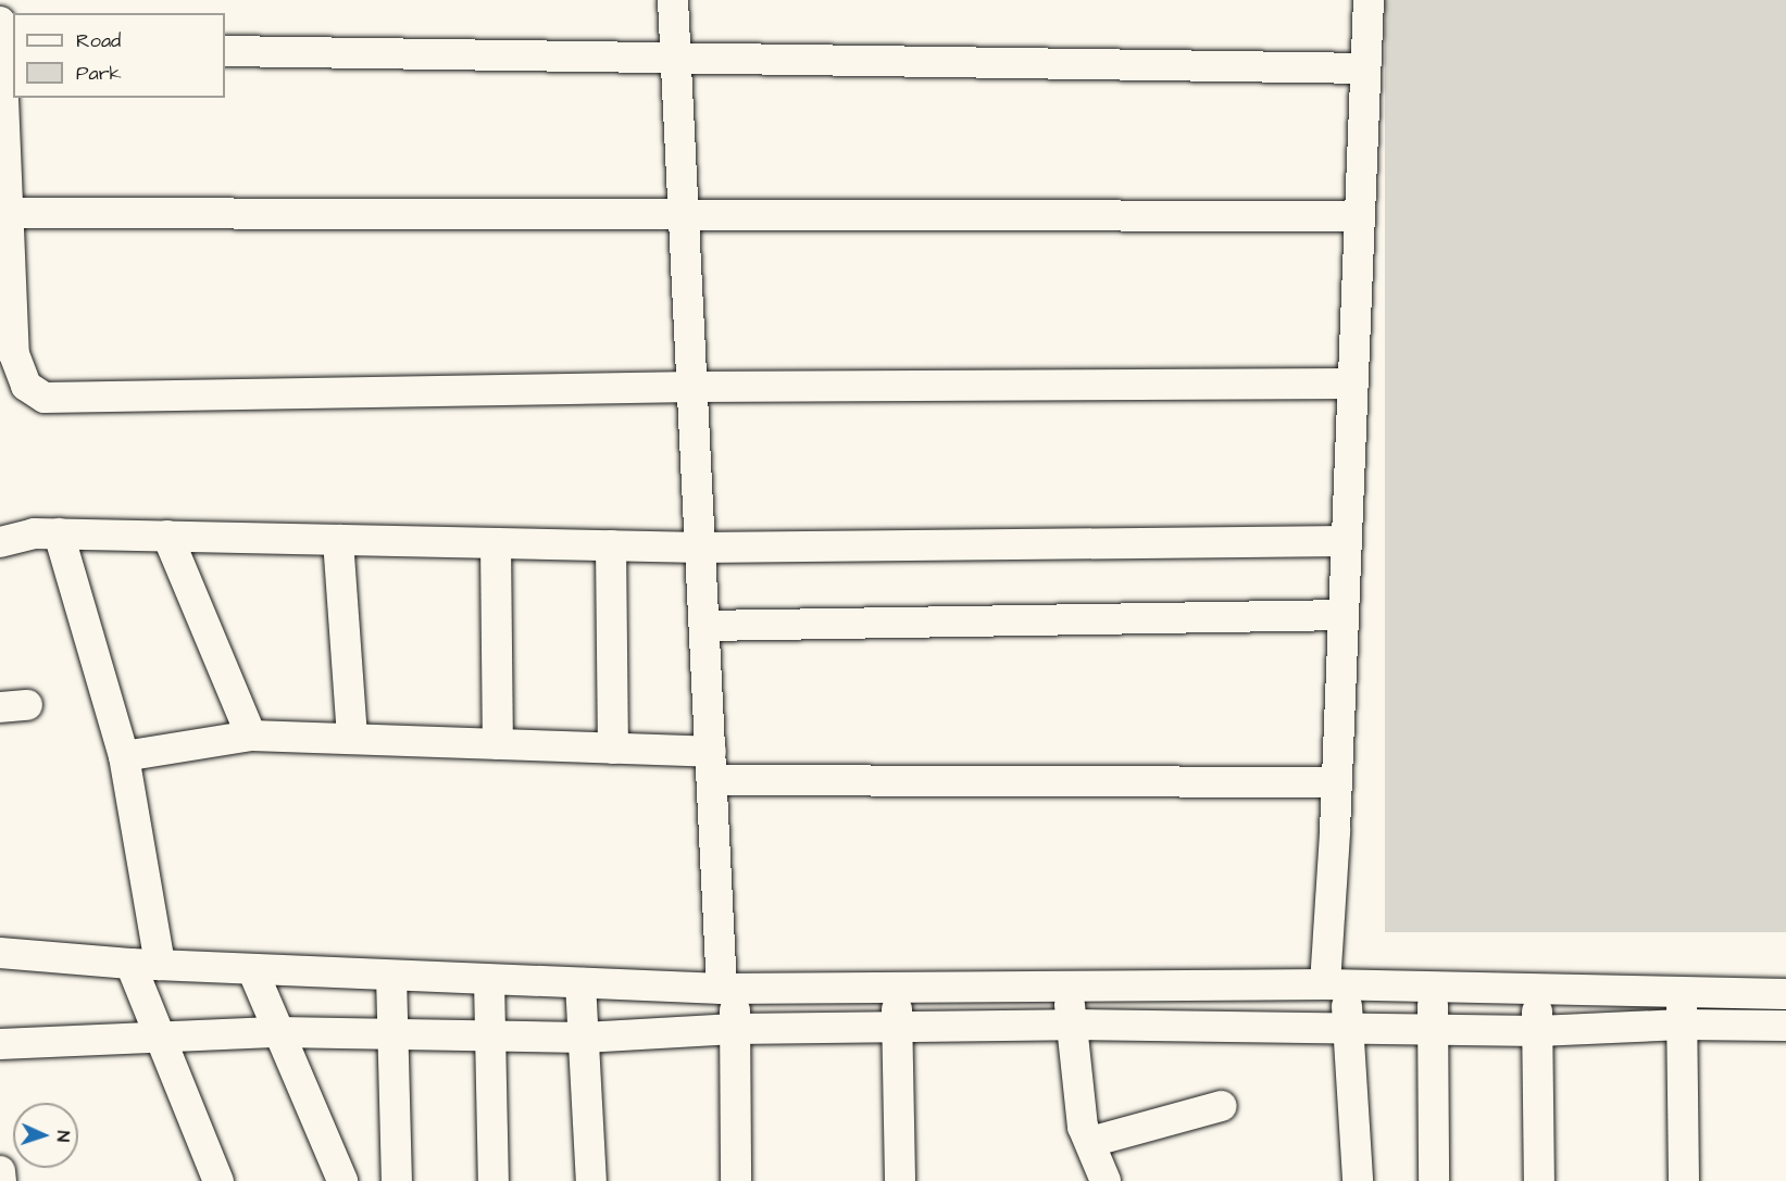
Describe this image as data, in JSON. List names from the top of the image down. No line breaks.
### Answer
{"legend":["Road","Park"],"north":"right"}
